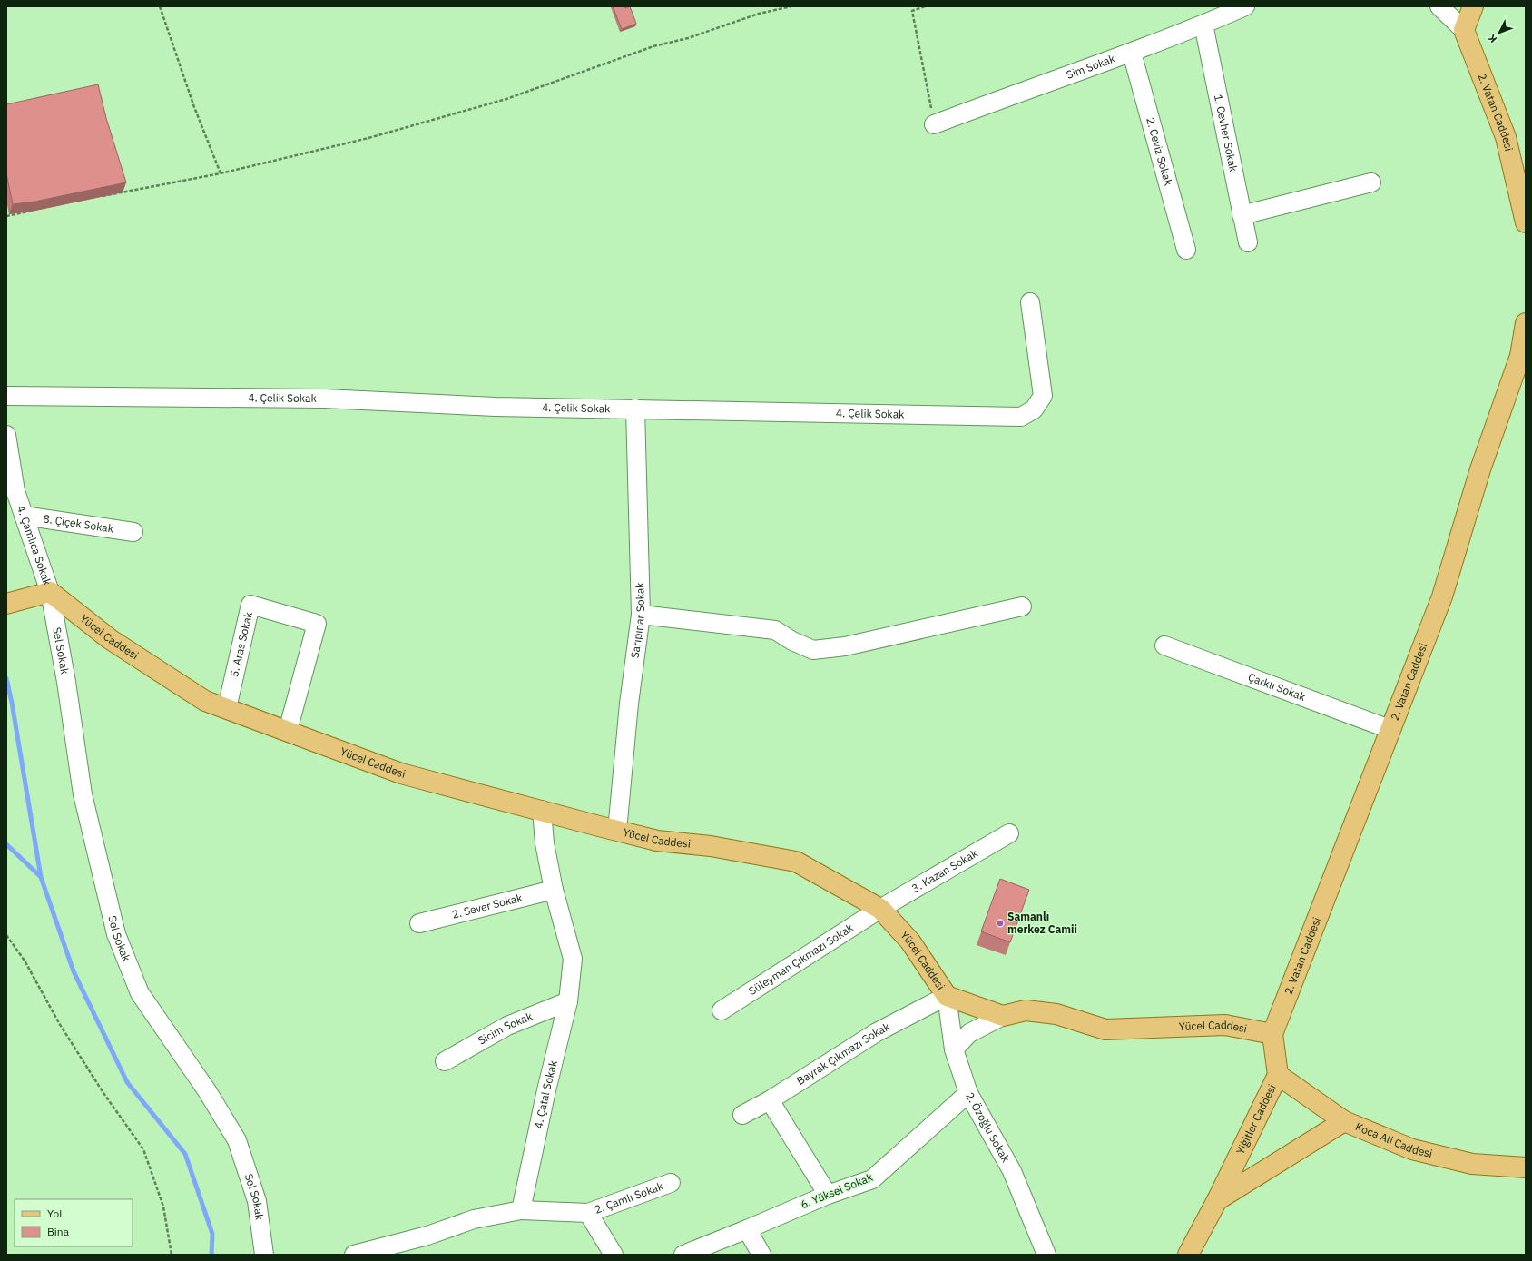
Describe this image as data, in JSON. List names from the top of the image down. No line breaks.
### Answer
{"streets":{"main road":["2. Vatan Caddesi","Yücel Caddesi","Yiğitler Caddesi","Koca Ali Caddesi"],"street":["Sim Sokak","1. Cevher Sokak","2. Ceviz Sokak","4. Çelik Sokak","8. Çiçek Sokak","4. Çamlıca Sokak","Sarıpınar Sokak","5. Aras Sokak","Sel Sokak","Çarklı Sokak","3. Kazan Sokak","2. Sever Sokak","Süleyman Çıkmazı Sokak","Sicim Sokak","Bayrak Çıkmazı Sokak","4. Çatal Sokak","2. Özoğlu Sokak","6. Yüksel Sokak","2. Çamlı Sokak"]},"crossings":[["Sim Sokak","1. Cevher Sokak"],["Sim Sokak","2. Ceviz Sokak"],["2. Vatan Caddesi","Yücel Caddesi"],["2. Vatan Caddesi","Çarklı Sokak"],["2. Vatan Caddesi","Yiğitler Caddesi"],["4. Çelik Sokak","Sarıpınar Sokak"],["8. Çiçek Sokak","4. Çamlıca Sokak"],["4. Çamlıca Sokak","Yücel Caddesi"],["4. Çamlıca Sokak","Sel Sokak"],["Sarıpınar Sokak","Yücel Caddesi"],["Yücel Caddesi","5. Aras Sokak"],["Yücel Caddesi","Sel Sokak"],["Yücel Caddesi","3. Kazan Sokak"],["Yücel Caddesi","Süleyman Çıkmazı Sokak"],["Yücel Caddesi","Bayrak Çıkmazı Sokak"],["Yücel Caddesi","4. Çatal Sokak"],["Yücel Caddesi","Yiğitler Caddesi"],["Yücel Caddesi","2. Özoğlu Sokak"],["3. Kazan Sokak","Süleyman Çıkmazı Sokak"],["2. Sever Sokak","4. Çatal Sokak"],["Sicim Sokak","4. Çatal Sokak"],["Bayrak Çıkmazı Sokak","2. Özoğlu Sokak"],["4. Çatal Sokak","2. Çamlı Sokak"],["Yiğitler Caddesi","Koca Ali Caddesi"],["2. Özoğlu Sokak","6. Yüksel Sokak"]],"places":["Samanlı merkez Camii"],"legend":["Yol","Bina"],"north":"bottom left"}
